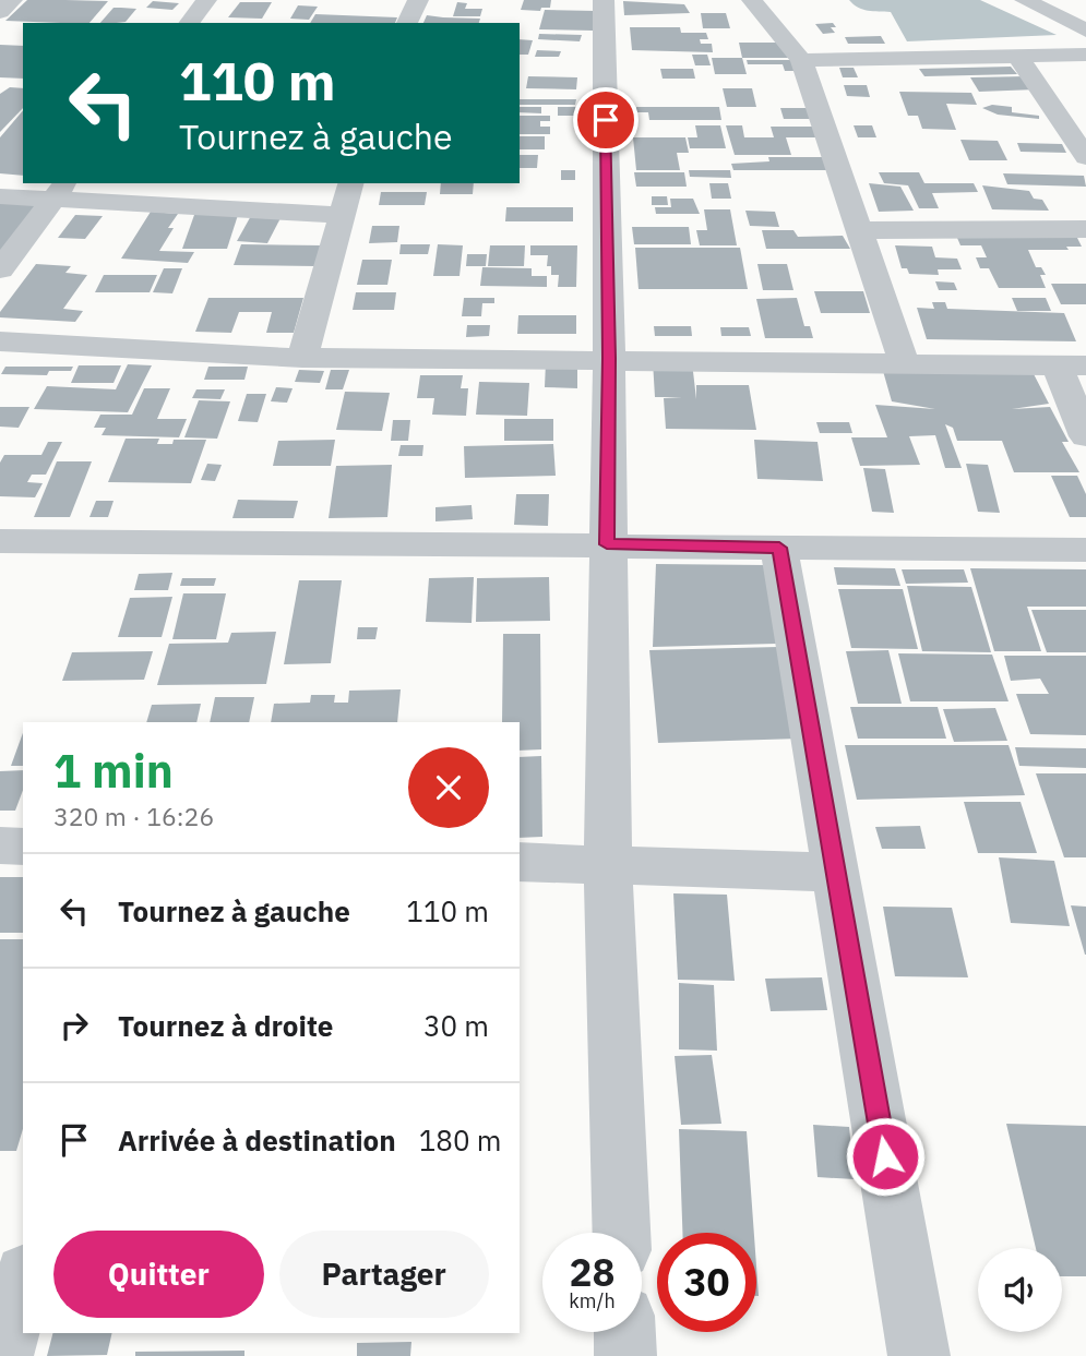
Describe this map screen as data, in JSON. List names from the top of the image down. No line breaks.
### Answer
{"page":{"turn":["110 m","Tournez à gauche"],"heading":["1 min","320 m · 16:26"],"list":[{"name":"Tournez à gauche","value":"110 m"},{"name":"Tournez à droite","value":"30 m"},{"name":"Arrivée à destination","value":"180 m"}],"buttons":["Quitter","Partager"],"speed":"28 km/h","limit":"30"}}
